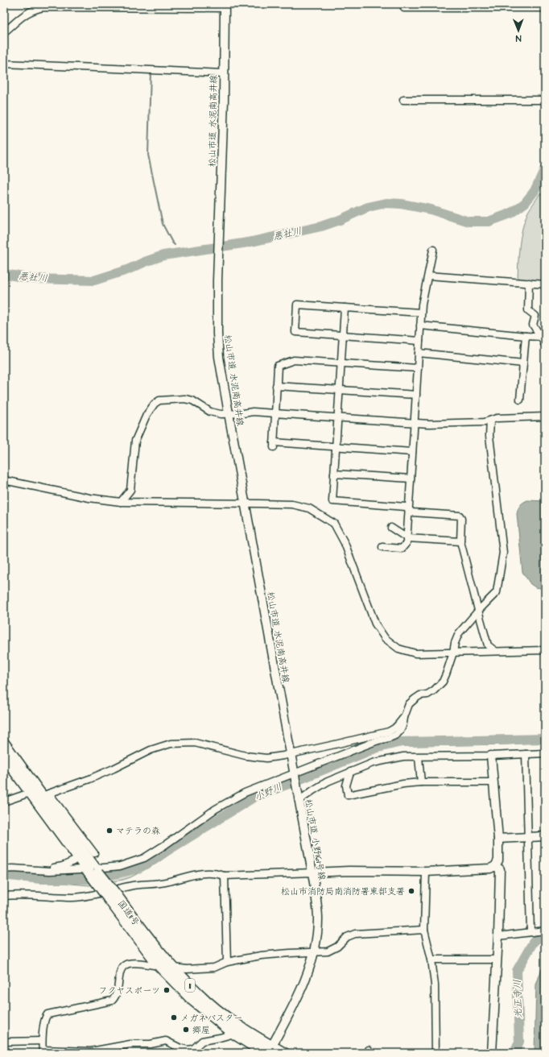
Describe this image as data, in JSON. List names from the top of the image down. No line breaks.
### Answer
{"streets":{"highway":["国道11号","11"],"street":["松山市道 水泥南高井線","松山市道 小野161号線"]},"crossings":[["松山市道 水泥南高井線","松山市道 小野161号線"],["松山市道 小野161号線","国道11号"]],"water":["悪社川","小野川","光正寺川"],"places":["マテラの森","松山市消防局南消防署東部支署","フクヤスポーツ","メガネバスター","郷屋"],"north":"bottom"}
